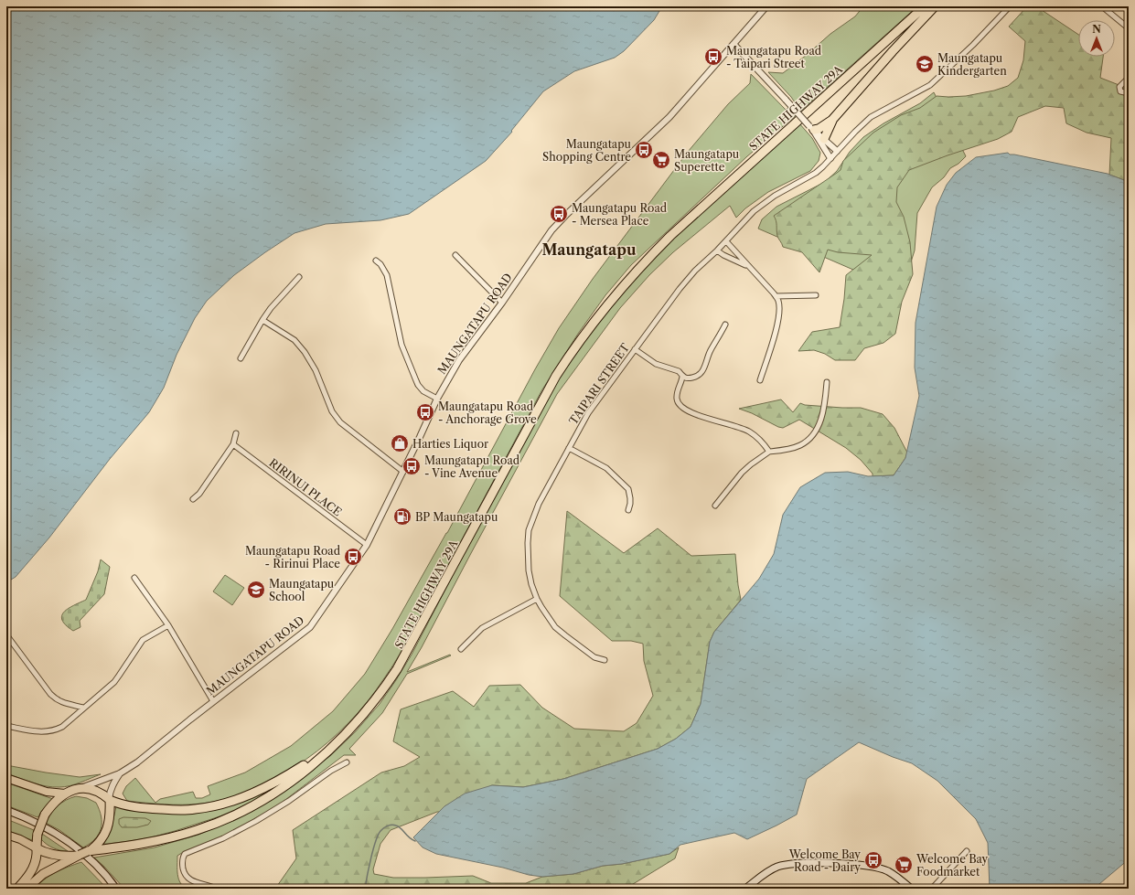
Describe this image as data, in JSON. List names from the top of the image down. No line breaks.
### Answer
{"streets":{"highway":["STATE HIGHWAY 29A"],"street":["MAUNGATAPU ROAD","TAIPARI STREET","RIRINUI PLACE"]},"crossings":[["STATE HIGHWAY 29A","MAUNGATAPU ROAD"],["MAUNGATAPU ROAD","RIRINUI PLACE"]],"districts":["Maungatapu"],"places":{"bus stop":["Maungatapu Road - Taipari Street","Maungatapu Shopping Centre","Maungatapu Road - Mersea Place","Maungatapu Road - Anchorage Grove","Maungatapu Road - Vine Avenue","Maungatapu Road - Ririnui Place","Welcome Bay Road - Dairy"],"school or university":["Maungatapu Kindergarten","Maungatapu School"],"supermarket":["Maungatapu Superette","Welcome Bay Foodmarket"],"shop":["Harties Liquor"],"fuel station":["BP Maungatapu"]},"north":"top"}
